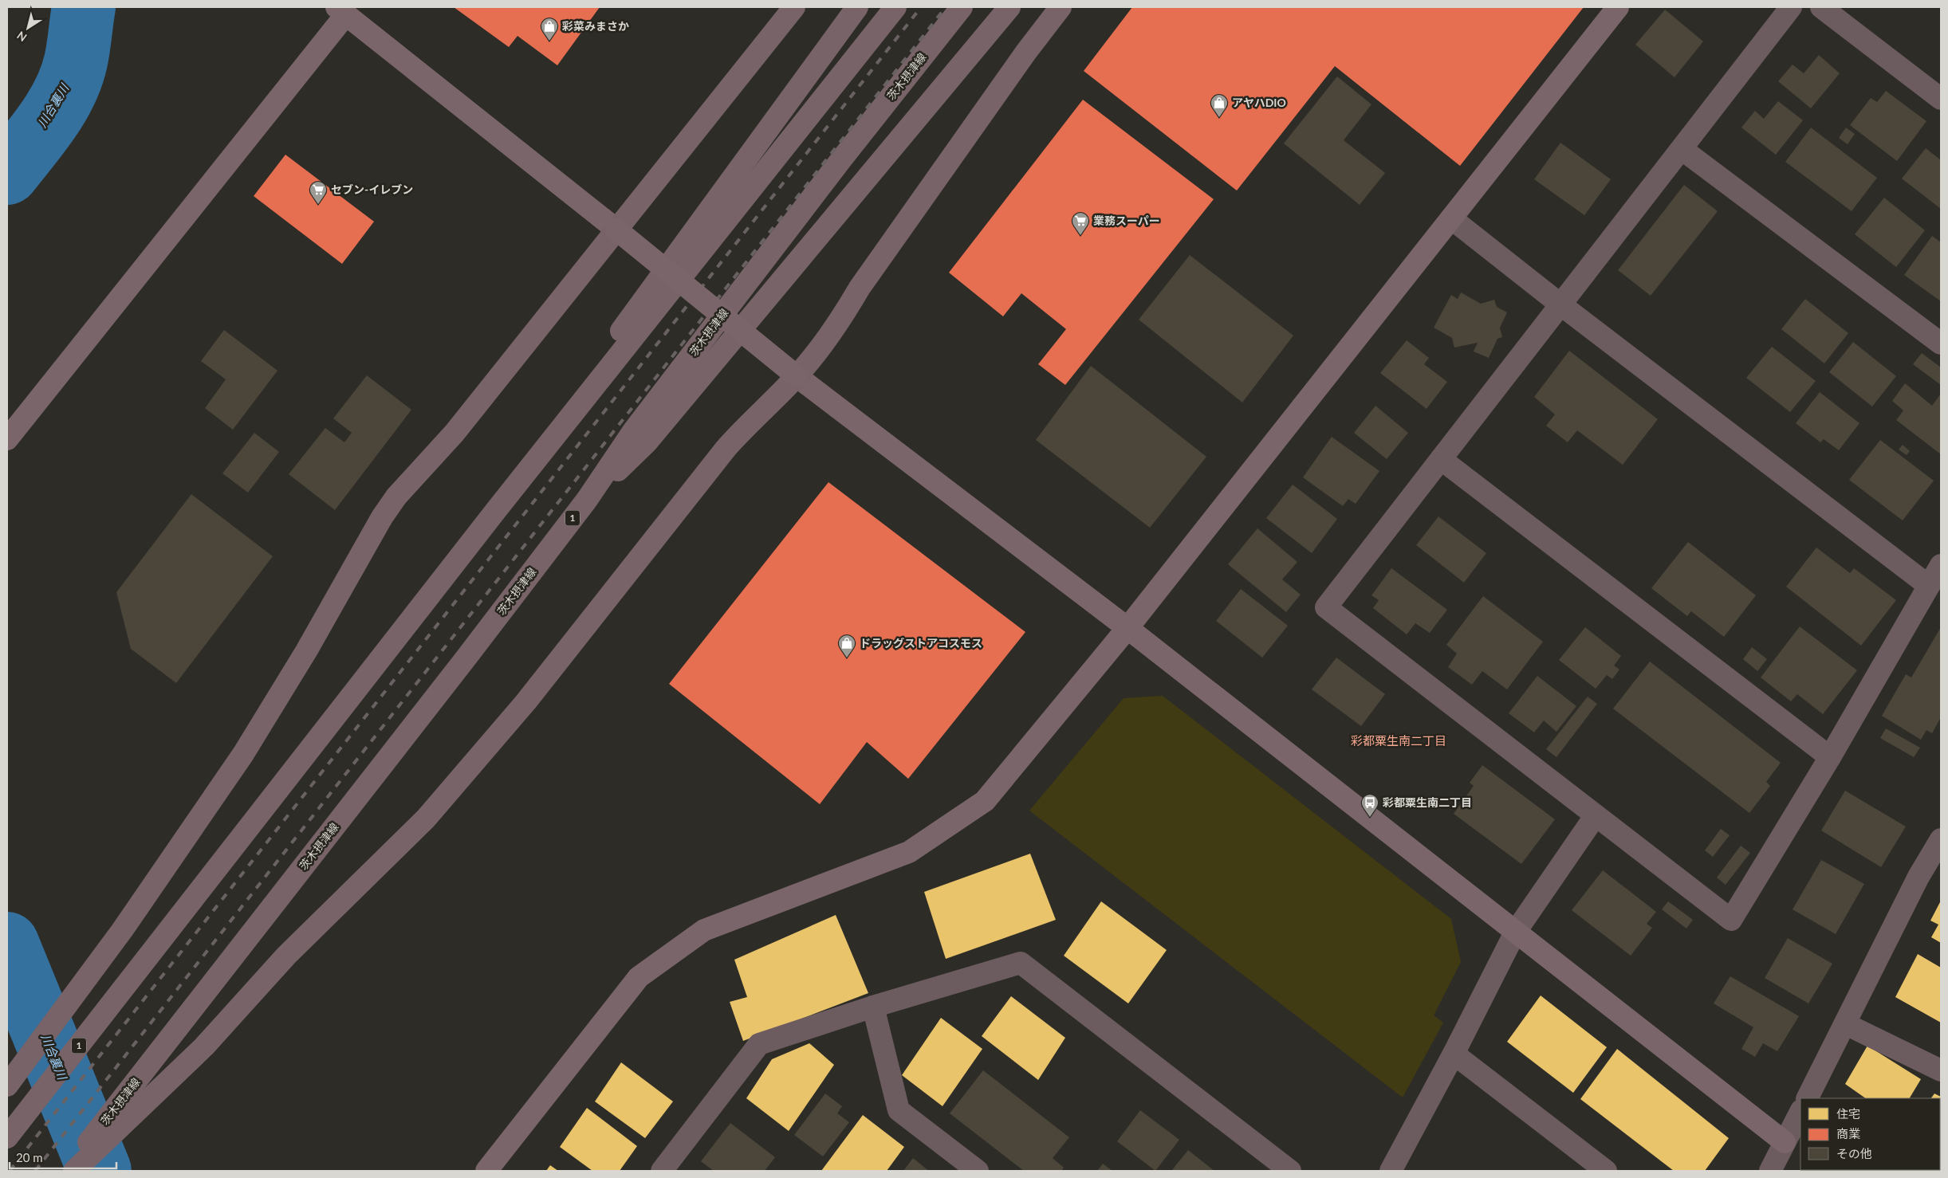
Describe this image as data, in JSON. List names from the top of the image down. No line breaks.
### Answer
{"streets":{"main road":["茨木摂津線","1"]},"districts":["彩都粟生南二丁目"],"water":["川合裏川"],"places":{"shop":["彩菜みまさか","アヤハDIO","ドラッグストアコスモス"],"supermarket":["セブン-イレブン","業務スーパー"],"bus stop":["彩都粟生南二丁目"]},"legend":["住宅","商業","その他"],"scale_bar":"20 m","north":"bottom left"}
